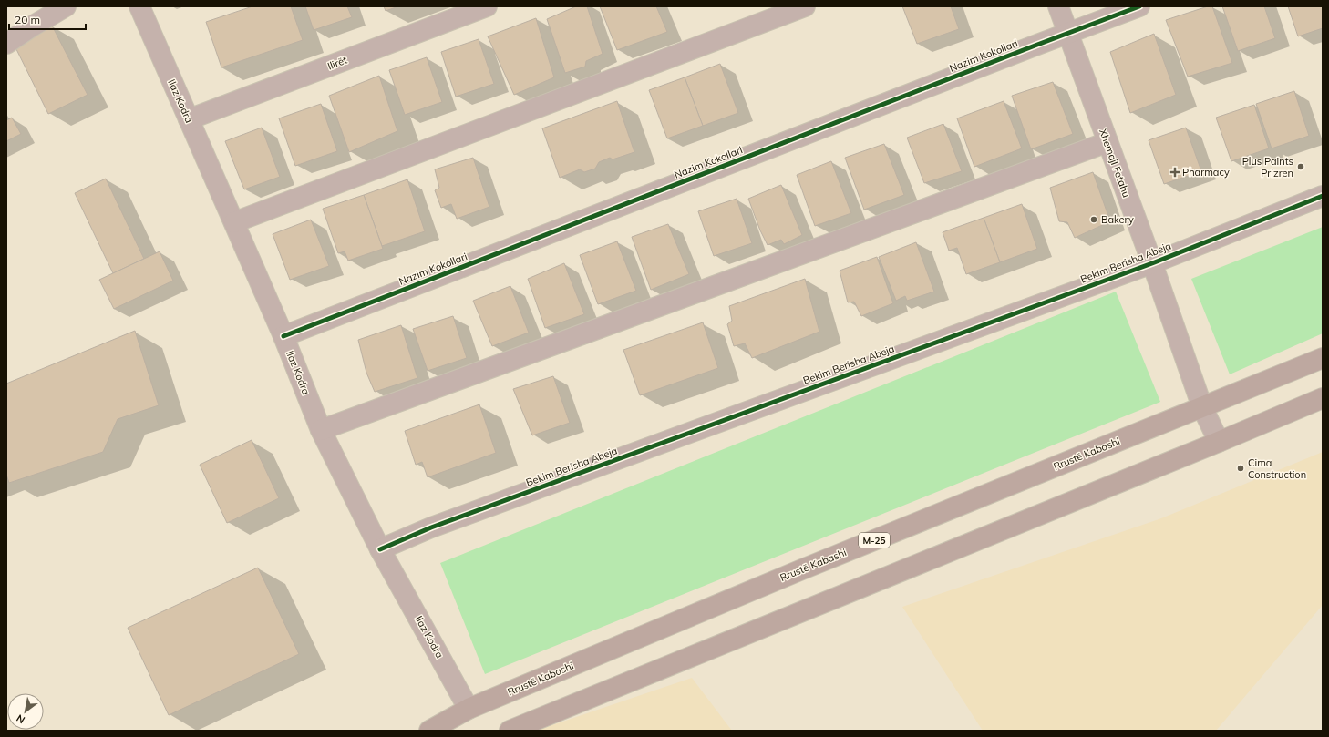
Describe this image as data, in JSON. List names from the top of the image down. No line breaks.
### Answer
{"streets":{"main road":["Rrustë Kabashi","M-25"],"street":["Nazim Kokollari","Ilirët","Ilaz Kodra","Xhemajl Fetahu","Bekim Berisha Abeja"]},"crossings":[["Nazim Kokollari","Ilaz Kodra"],["Nazim Kokollari","Xhemajl Fetahu"],["Ilirët","Ilaz Kodra"],["Ilaz Kodra","Bekim Berisha Abeja"],["Ilaz Kodra","Rrustë Kabashi"],["Xhemajl Fetahu","Bekim Berisha Abeja"],["Xhemajl Fetahu","Rrustë Kabashi"]],"places":{"other":["Plus Paints Prizren","Bakery","Cima Construction"],"health":["Pharmacy"]},"scale_bar":"20 m","north":"bottom left"}
